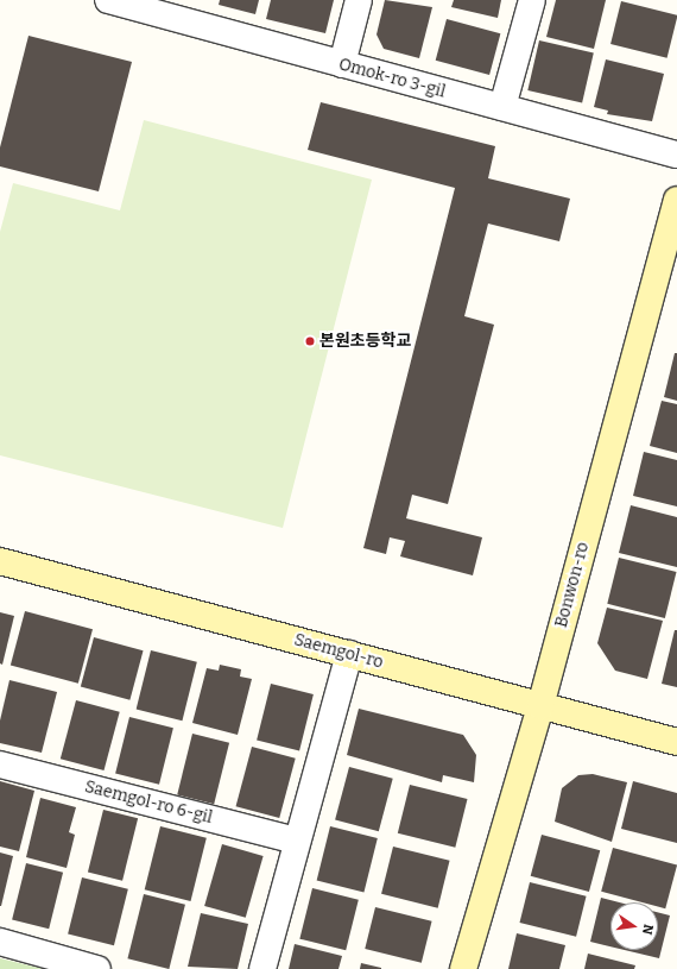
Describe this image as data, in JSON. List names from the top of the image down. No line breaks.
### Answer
{"streets":{"street":["Omok-ro 3-gil","Bonwon-ro","Saemgol-ro","Saemgol-ro 6-gil"]},"crossings":[["Bonwon-ro","Saemgol-ro"]],"places":["본원초등학교"],"north":"right"}
